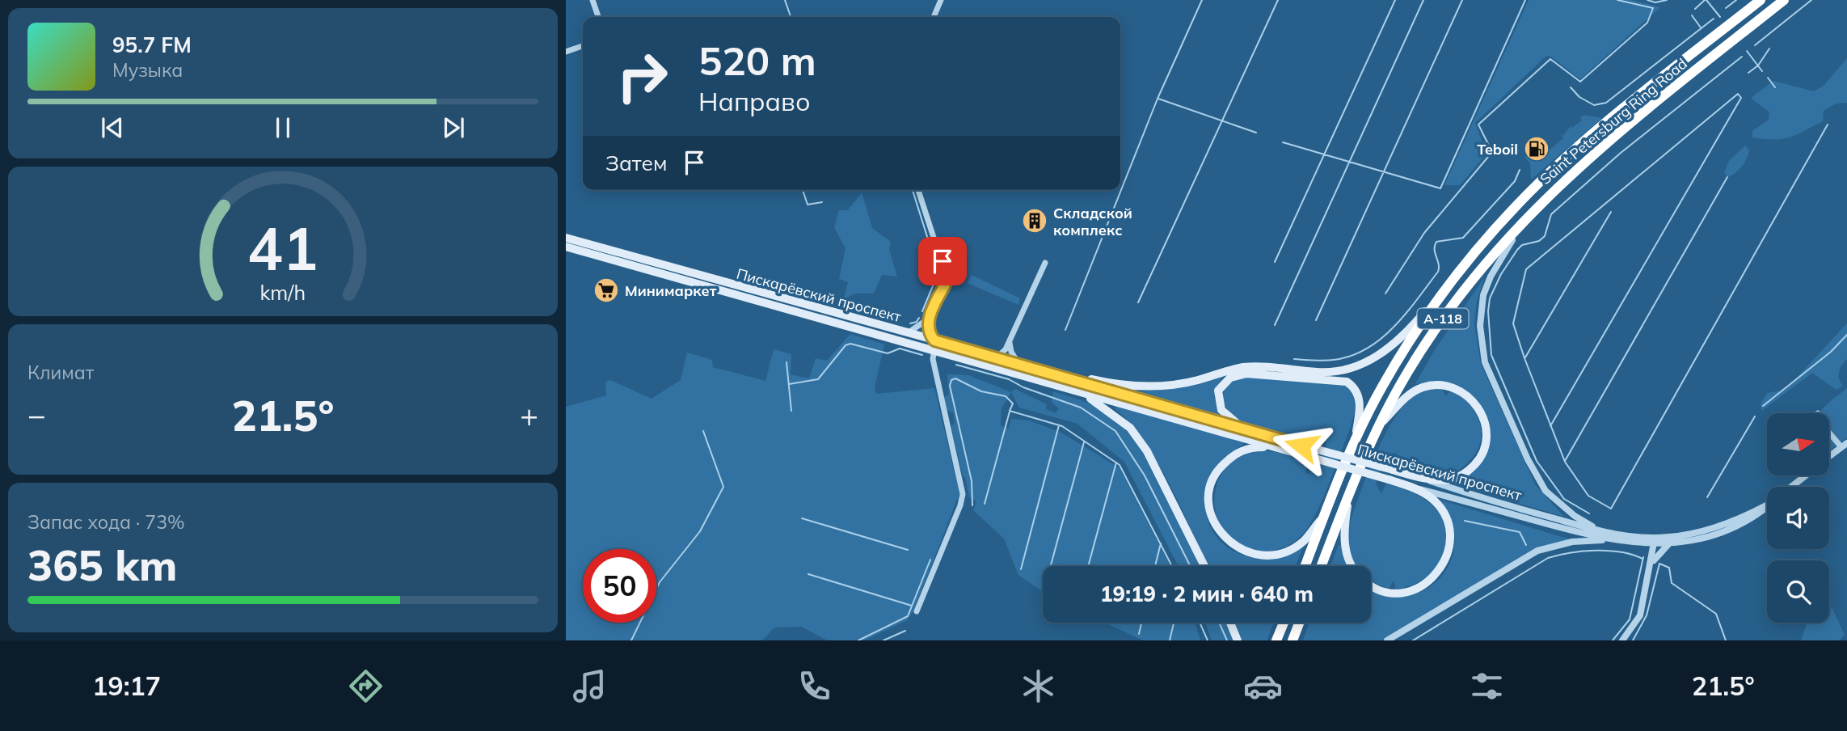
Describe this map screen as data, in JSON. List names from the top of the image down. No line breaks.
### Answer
{"streets":{"highway":["Saint Petersburg Ring Road","А-118"],"main road":["Пискарёвский проспект"]},"places":{"fuel station":["Teboil"],"building":["Складской комплекс"],"supermarket":["Минимаркет"]},"north":"right","page":{"turn":["520 m","Направо"],"song":["95.7 FM","Музыка"],"then":"Затем","tile":["Климат",["Запас хода · 73%","365 km"]],"heat":["−","21.5°","+"],"limit":"50","trip":"19:19 · 2 мин · 640 m","tabs":["19:17","21.5°"],"gauge":["41","km/h"]}}
